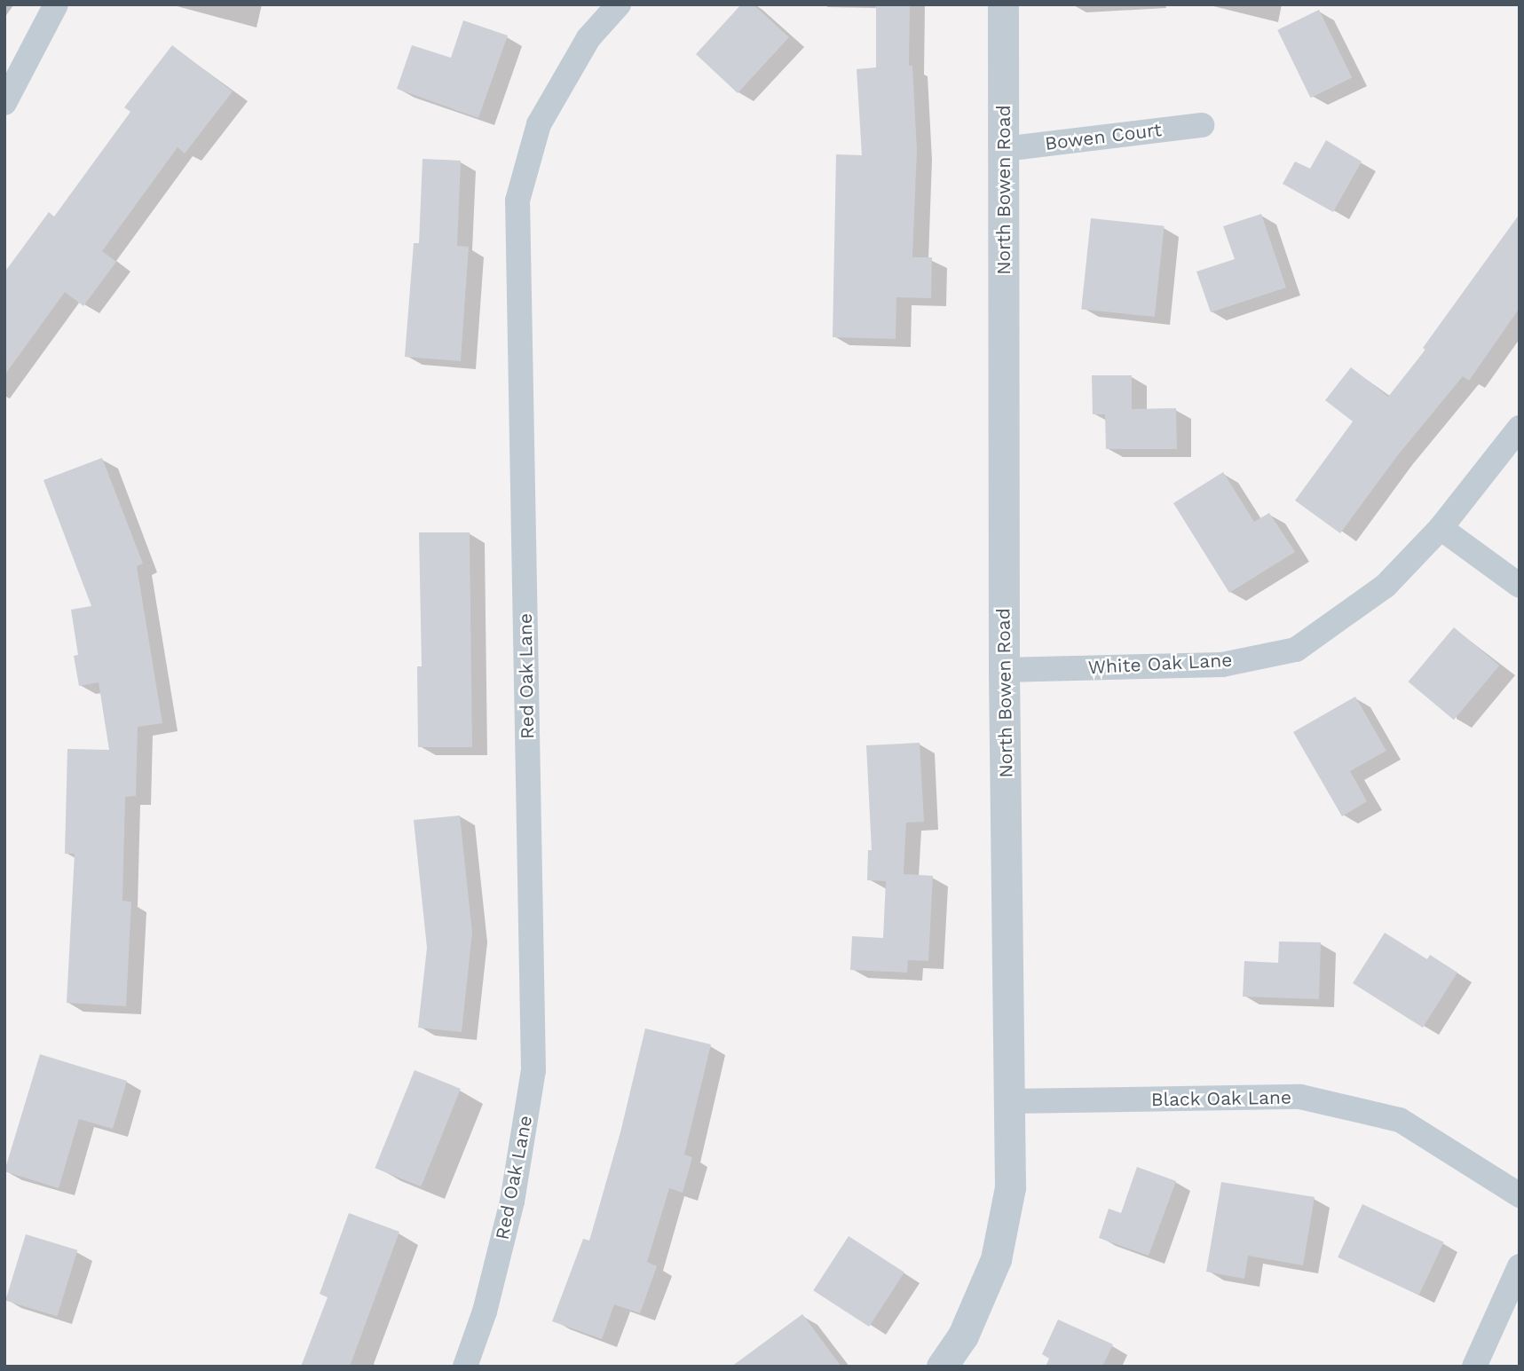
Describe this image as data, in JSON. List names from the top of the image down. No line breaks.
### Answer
{"streets":{"street":["Bowen Court","North Bowen Road","White Oak Lane","Red Oak Lane","Black Oak Lane"]},"crossings":[["Bowen Court","North Bowen Road"],["North Bowen Road","White Oak Lane"],["North Bowen Road","Black Oak Lane"]]}
